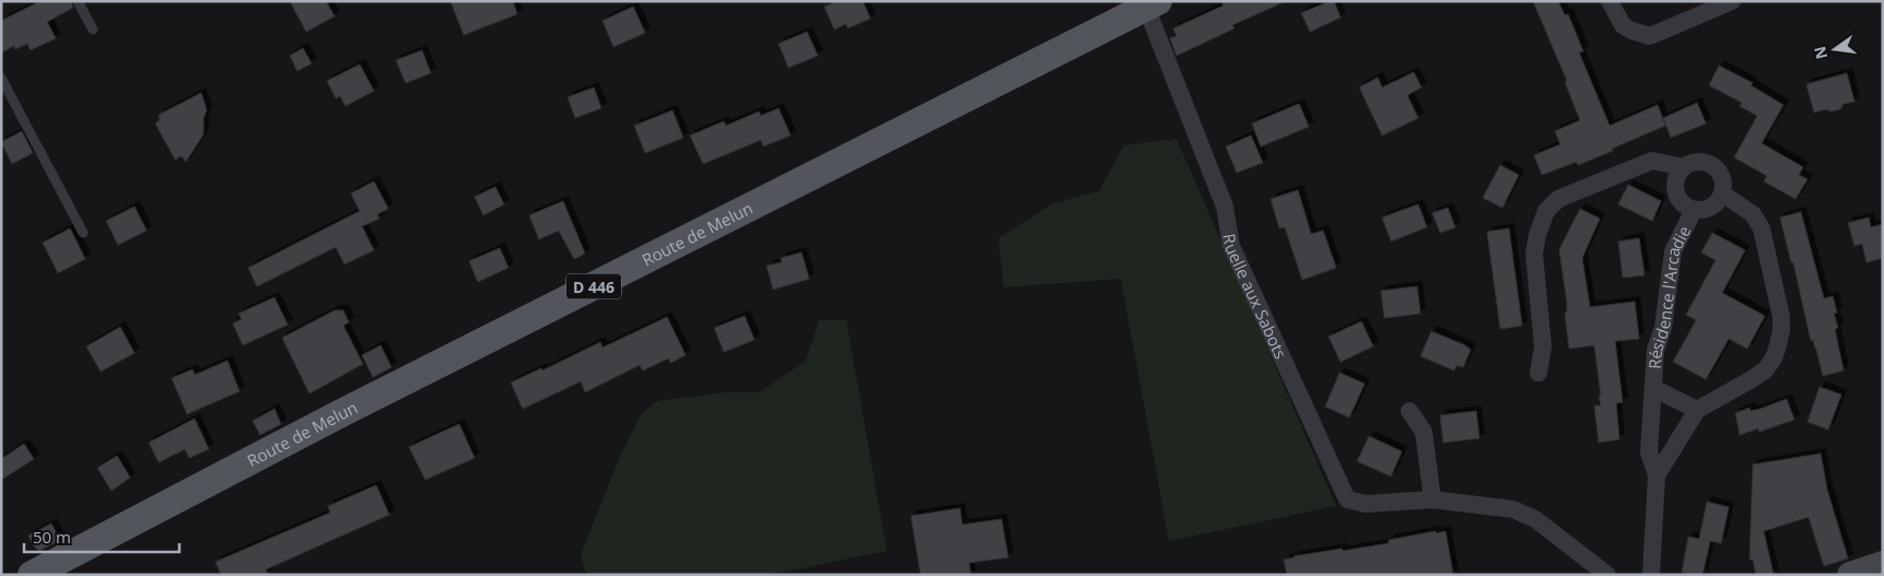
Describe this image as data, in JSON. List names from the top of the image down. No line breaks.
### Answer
{"streets":{"main road":["Route de Melun","D 446"],"street":["Ruelle aux Sabots","Résidence l'Arcadie"]},"crossings":[["Route de Melun","Ruelle aux Sabots"]],"scale_bar":"50 m","north":"left"}
